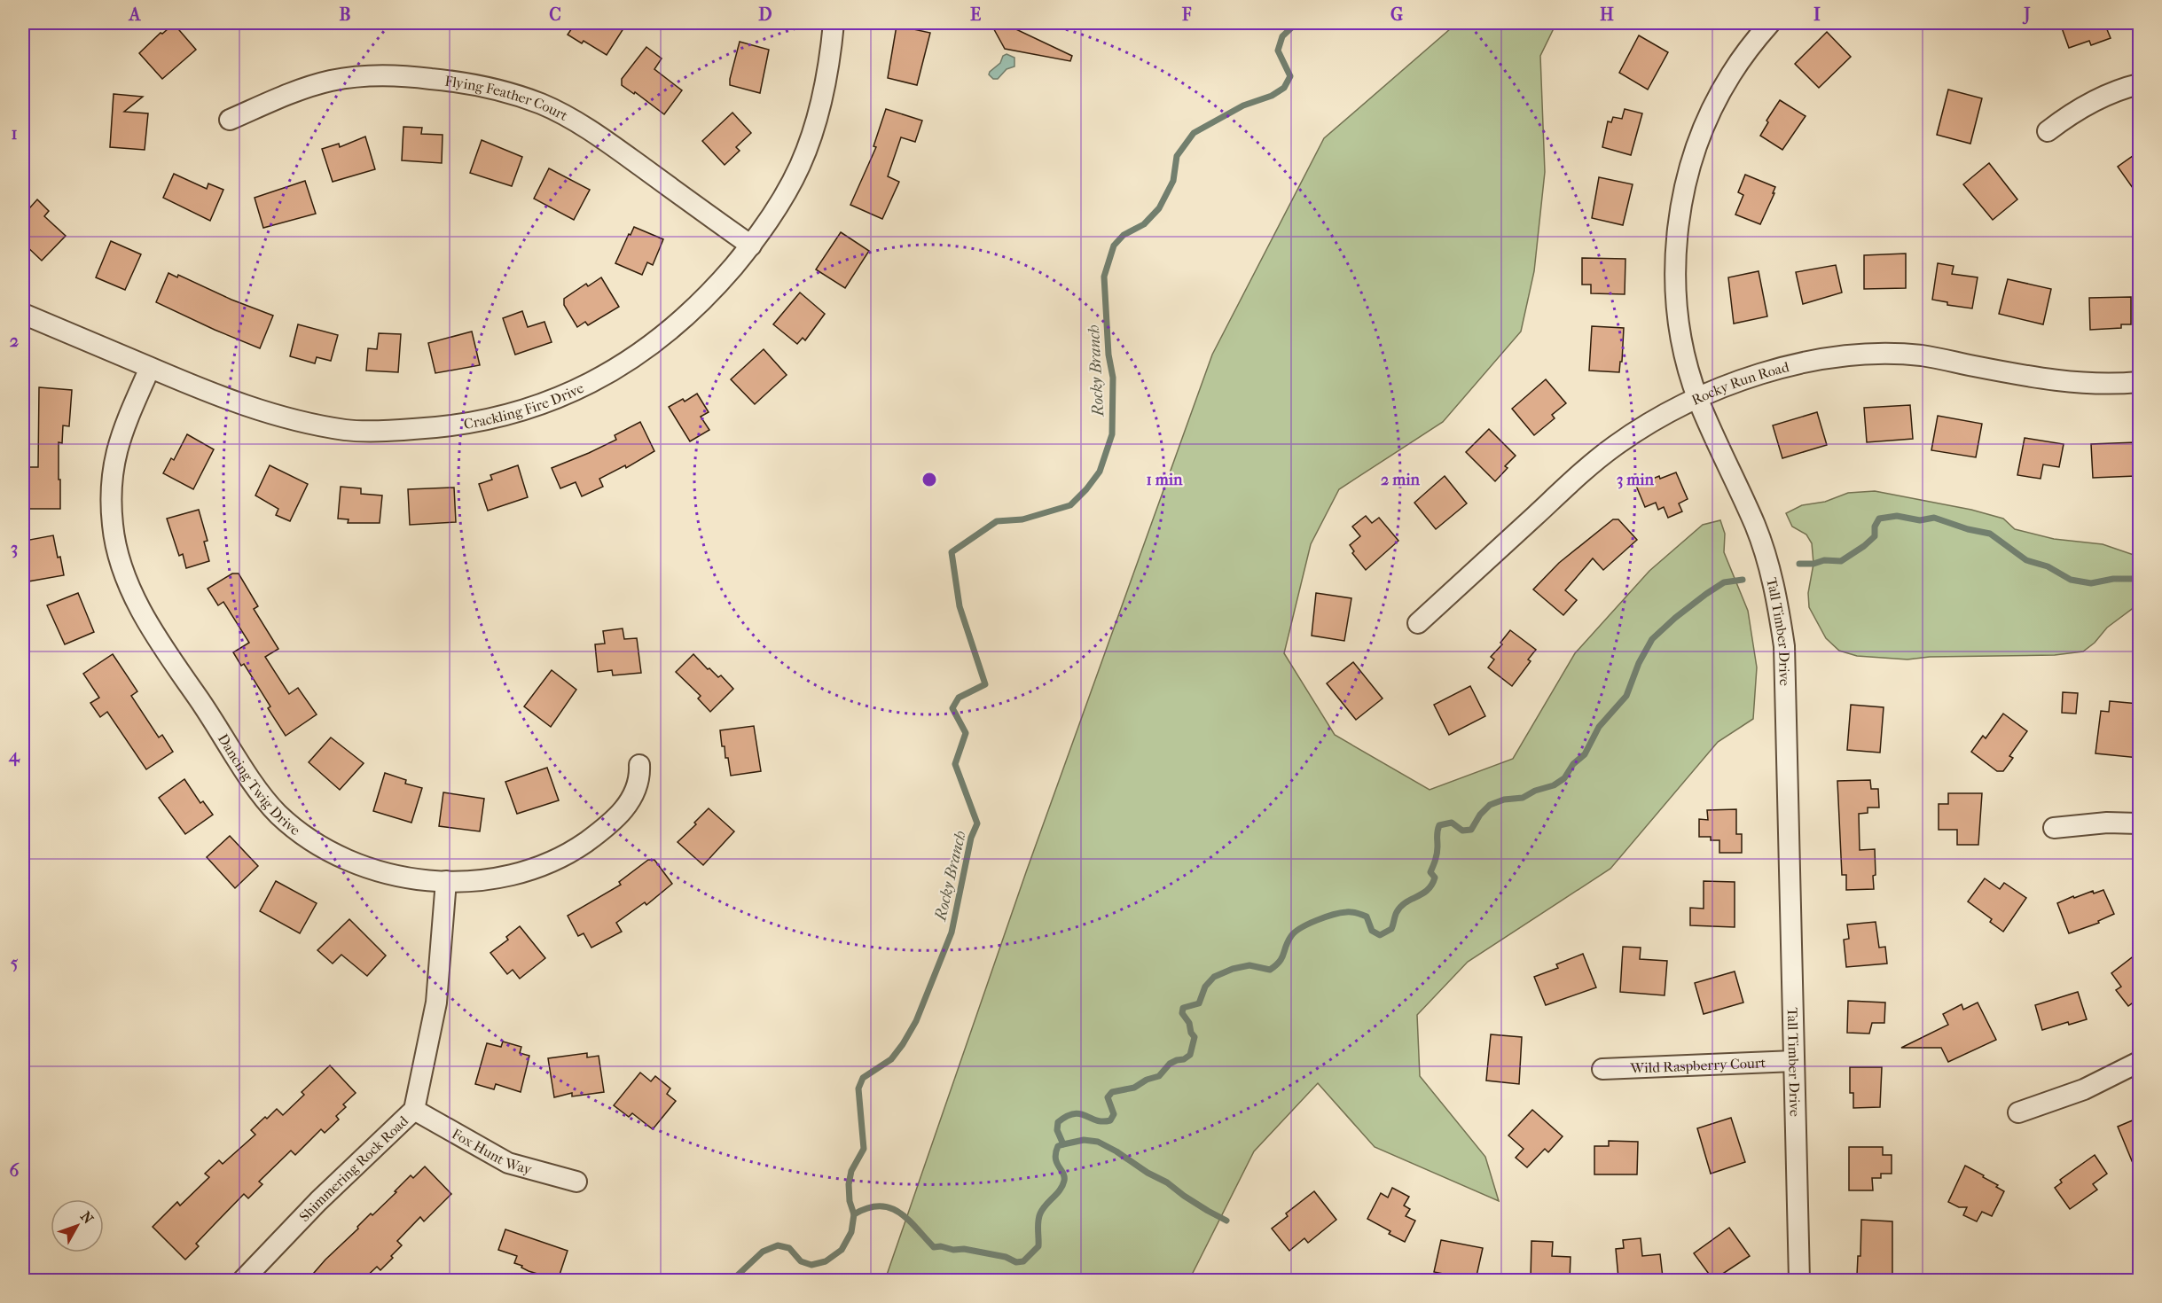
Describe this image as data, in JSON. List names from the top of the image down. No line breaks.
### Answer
{"streets":{"street":["Flying Feather Court","Rocky Run Road","Crackling Fire Drive","Tall Timber Drive","Dancing Twig Drive","Wild Raspberry Court","Fox Hunt Way","Shimmering Rock Road"]},"crossings":[["Flying Feather Court","Crackling Fire Drive"],["Rocky Run Road","Tall Timber Drive"],["Crackling Fire Drive","Dancing Twig Drive"],["Tall Timber Drive","Wild Raspberry Court"],["Dancing Twig Drive","Shimmering Rock Road"],["Fox Hunt Way","Shimmering Rock Road"]],"water":["Rocky Branch"],"north":"top right","grid":{"columns":["A","B","C","D","E","F","G","H","I","J"],"rows":["1","2","3","4","5","6"]},"rings":["1 min","2 min","3 min"]}
